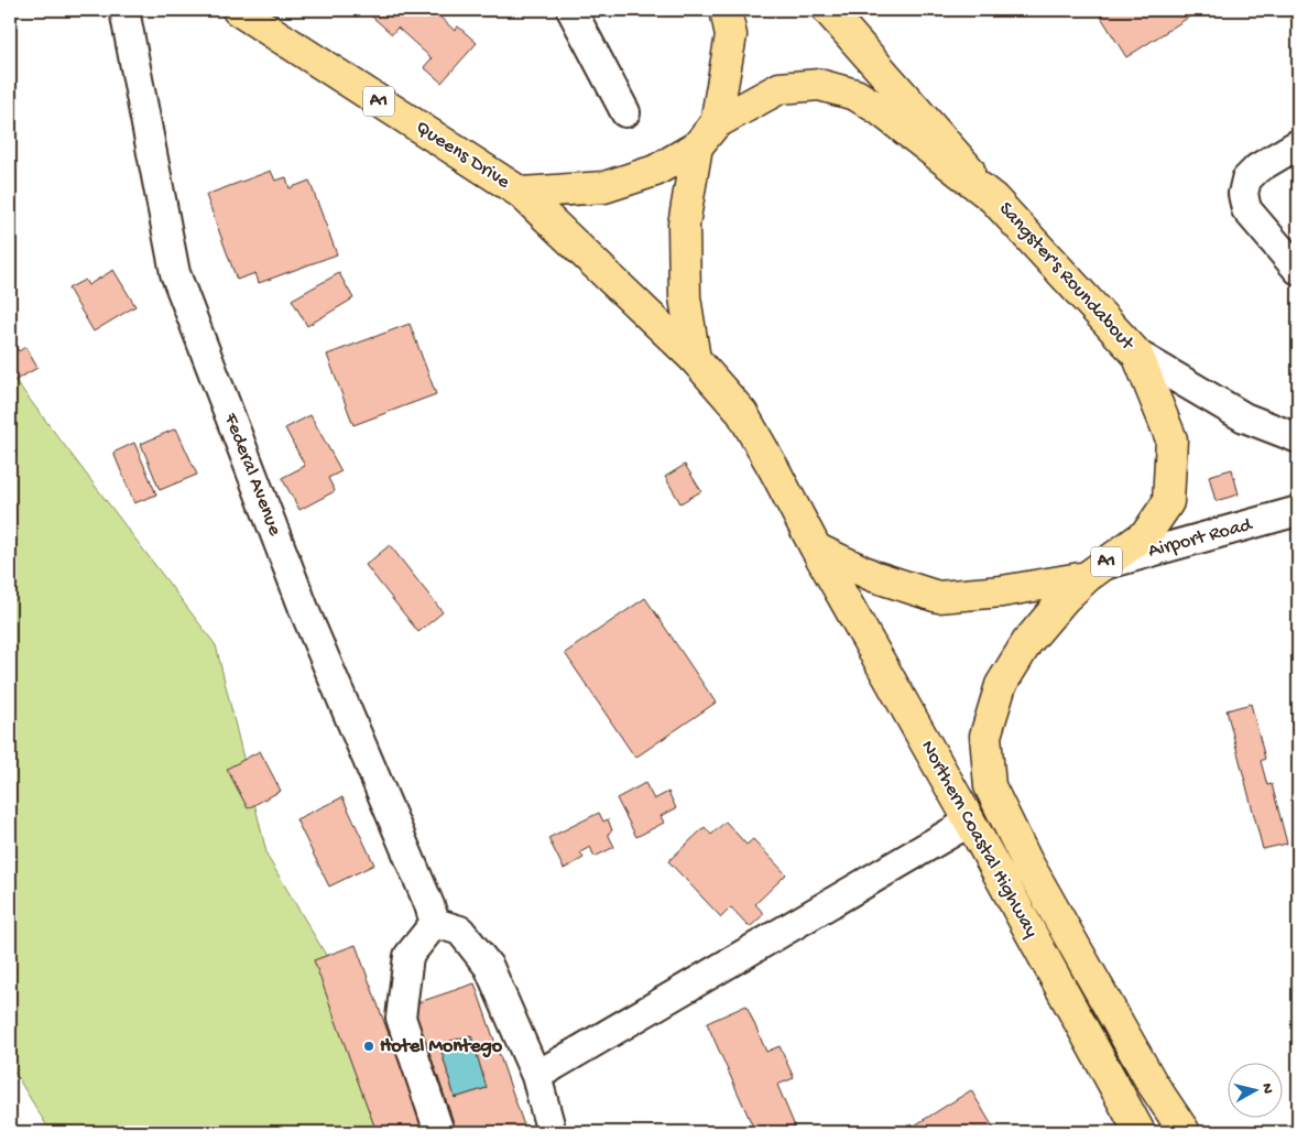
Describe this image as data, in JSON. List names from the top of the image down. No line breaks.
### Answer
{"streets":{"main road":["A1","Queens Drive","Sangster's Roundabout","Northern Coastal Highway"],"street":["Federal Avenue","Airport Road"]},"crossings":[["A1","Queens Drive"],["A1","Sangster's Roundabout"],["A1","Northern Coastal Highway"],["Queens Drive","Sangster's Roundabout"],["Sangster's Roundabout","Airport Road"],["Sangster's Roundabout","Northern Coastal Highway"],["Airport Road","Northern Coastal Highway"]],"places":["Hotel Montego"],"north":"right"}
